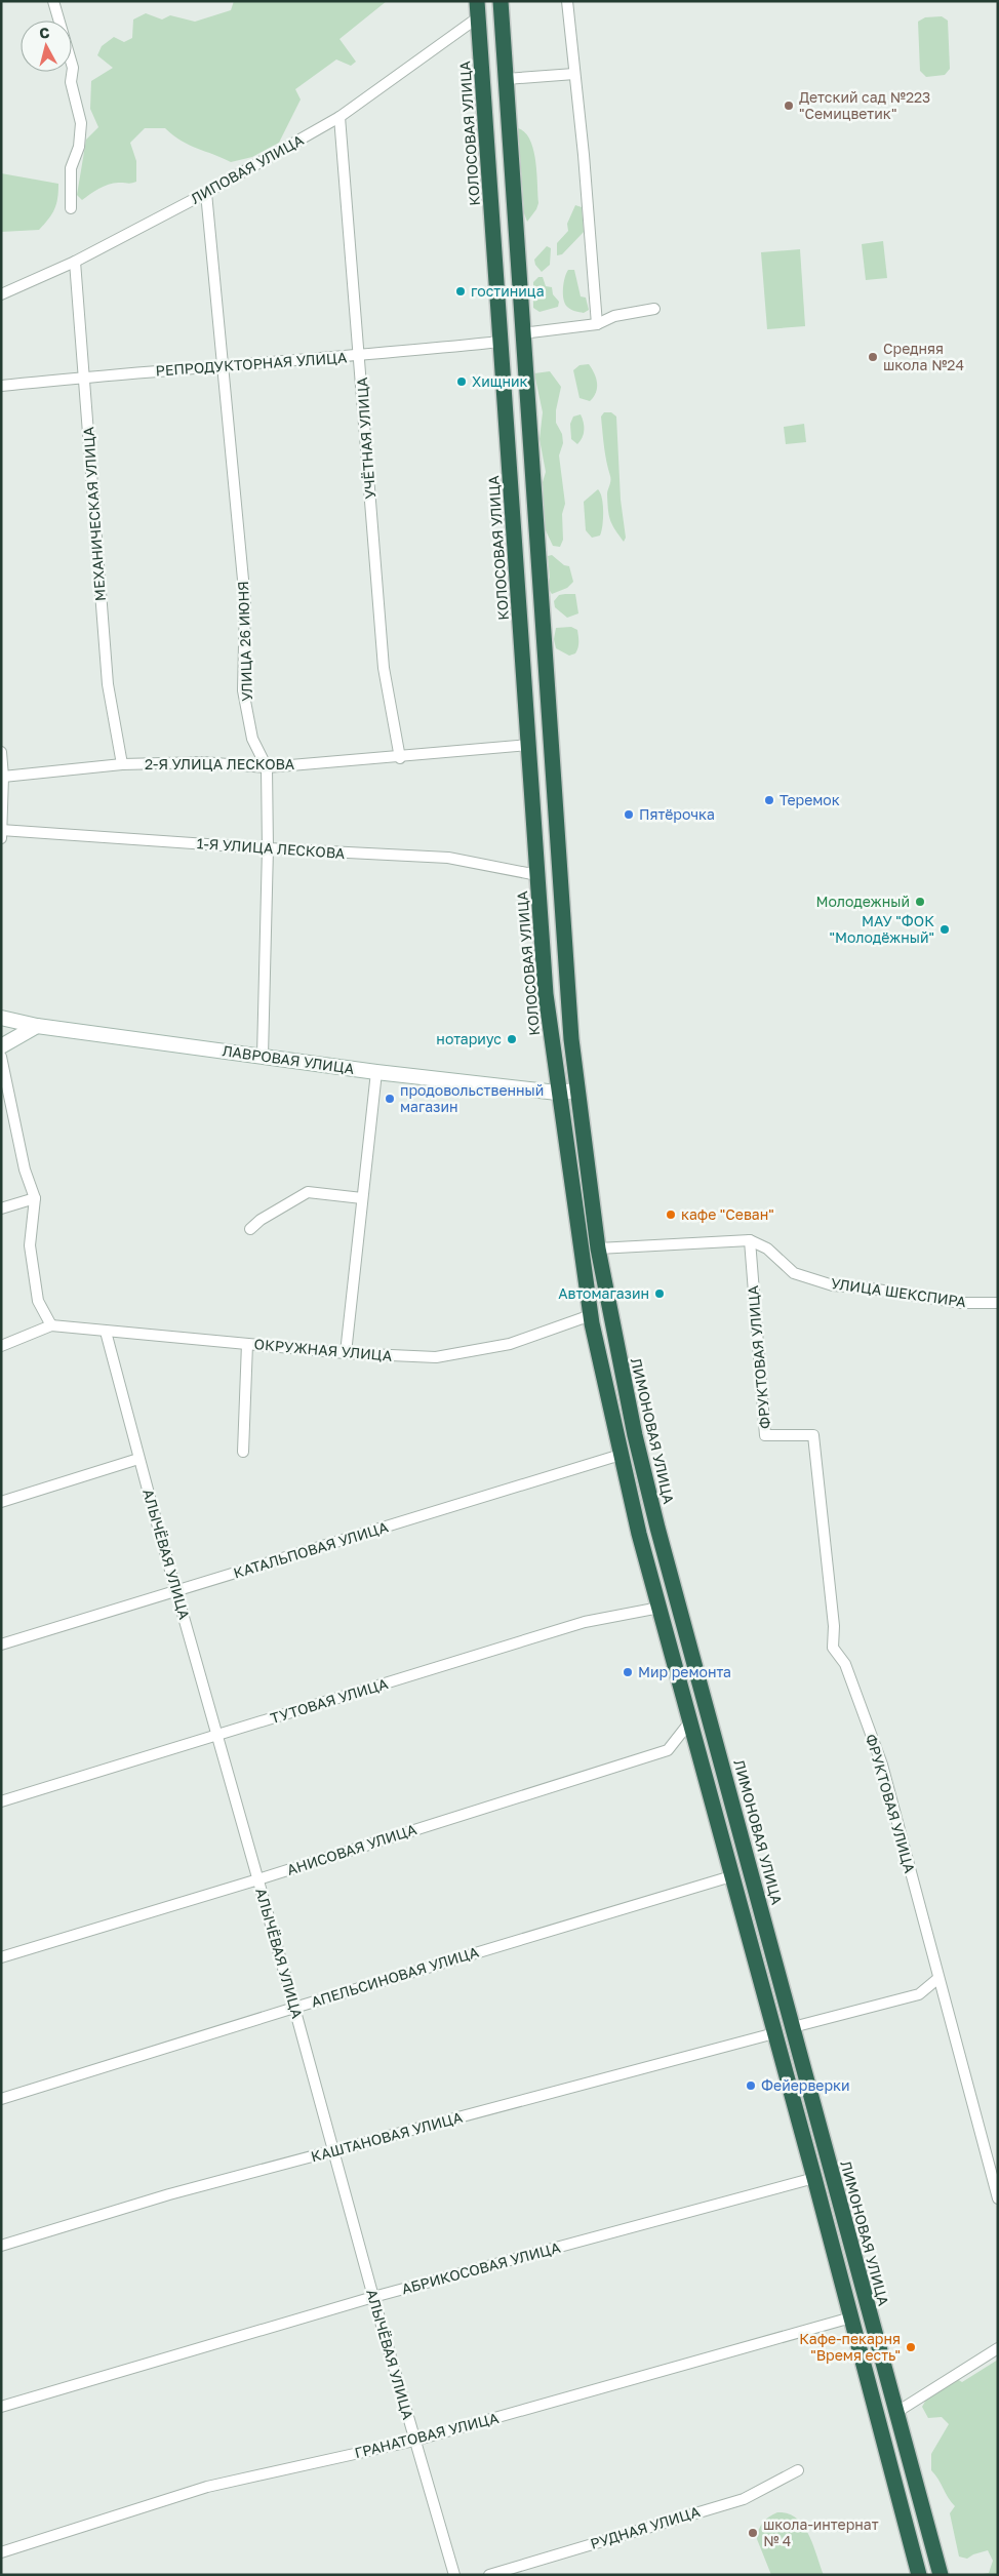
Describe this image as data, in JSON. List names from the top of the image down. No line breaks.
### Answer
{"streets":{"highway":["КОЛОСОВАЯ УЛИЦА","ЛИМОНОВАЯ УЛИЦА"],"street":["ЛИПОВАЯ УЛИЦА","РЕПРОДУКТОРНАЯ УЛИЦА","УЧЁТНАЯ УЛИЦА","МЕХАНИЧЕСКАЯ УЛИЦА","УЛИЦА 26 ИЮНЯ","2-Я УЛИЦА ЛЕСКОВА","1-Я УЛИЦА ЛЕСКОВА","ЛАВРОВАЯ УЛИЦА","УЛИЦА ШЕКСПИРА","ОКРУЖНАЯ УЛИЦА","ФРУКТОВАЯ УЛИЦА","КАТАЛЬПОВАЯ УЛИЦА","АЛЫЧЁВАЯ УЛИЦА","ТУТОВАЯ УЛИЦА","АНИСОВАЯ УЛИЦА","АПЕЛЬСИНОВАЯ УЛИЦА","КАШТАНОВАЯ УЛИЦА","АБРИКОСОВАЯ УЛИЦА","ГРАНАТОВАЯ УЛИЦА","РУДНАЯ УЛИЦА"]},"crossings":[["КОЛОСОВАЯ УЛИЦА","ЛИПОВАЯ УЛИЦА"],["КОЛОСОВАЯ УЛИЦА","РЕПРОДУКТОРНАЯ УЛИЦА"],["КОЛОСОВАЯ УЛИЦА","2-Я УЛИЦА ЛЕСКОВА"],["КОЛОСОВАЯ УЛИЦА","1-Я УЛИЦА ЛЕСКОВА"],["КОЛОСОВАЯ УЛИЦА","ЛАВРОВАЯ УЛИЦА"],["ЛИПОВАЯ УЛИЦА","УЧЁТНАЯ УЛИЦА"],["ЛИПОВАЯ УЛИЦА","МЕХАНИЧЕСКАЯ УЛИЦА"],["ЛИПОВАЯ УЛИЦА","УЛИЦА 26 ИЮНЯ"],["РЕПРОДУКТОРНАЯ УЛИЦА","УЧЁТНАЯ УЛИЦА"],["РЕПРОДУКТОРНАЯ УЛИЦА","МЕХАНИЧЕСКАЯ УЛИЦА"],["РЕПРОДУКТОРНАЯ УЛИЦА","УЛИЦА 26 ИЮНЯ"],["УЧЁТНАЯ УЛИЦА","2-Я УЛИЦА ЛЕСКОВА"],["МЕХАНИЧЕСКАЯ УЛИЦА","2-Я УЛИЦА ЛЕСКОВА"],["УЛИЦА 26 ИЮНЯ","2-Я УЛИЦА ЛЕСКОВА"],["УЛИЦА 26 ИЮНЯ","1-Я УЛИЦА ЛЕСКОВА"],["УЛИЦА 26 ИЮНЯ","ЛАВРОВАЯ УЛИЦА"],["ЛАВРОВАЯ УЛИЦА","ЛИМОНОВАЯ УЛИЦА"],["УЛИЦА ШЕКСПИРА","ФРУКТОВАЯ УЛИЦА"],["ОКРУЖНАЯ УЛИЦА","АЛЫЧЁВАЯ УЛИЦА"],["КАТАЛЬПОВАЯ УЛИЦА","АЛЫЧЁВАЯ УЛИЦА"],["АЛЫЧЁВАЯ УЛИЦА","ТУТОВАЯ УЛИЦА"],["АЛЫЧЁВАЯ УЛИЦА","АНИСОВАЯ УЛИЦА"],["АЛЫЧЁВАЯ УЛИЦА","АПЕЛЬСИНОВАЯ УЛИЦА"],["АЛЫЧЁВАЯ УЛИЦА","КАШТАНОВАЯ УЛИЦА"],["АЛЫЧЁВАЯ УЛИЦА","АБРИКОСОВАЯ УЛИЦА"],["АЛЫЧЁВАЯ УЛИЦА","ГРАНАТОВАЯ УЛИЦА"]],"places":["Детский сад №223 \"Семицветик\"","гостиница","Средняя школа №24","Хищник","Теремок","Пятёрочка","Молодежный","МАУ \"ФОК \"Молодёжный\"","нотариус","продовольственный магазин","кафе \"Севан\"","Автомагазин","Мир ремонта","Фейерверки","Кафе-пекарня \"Время есть\"","школа-интернат № 4"],"north":"top"}
